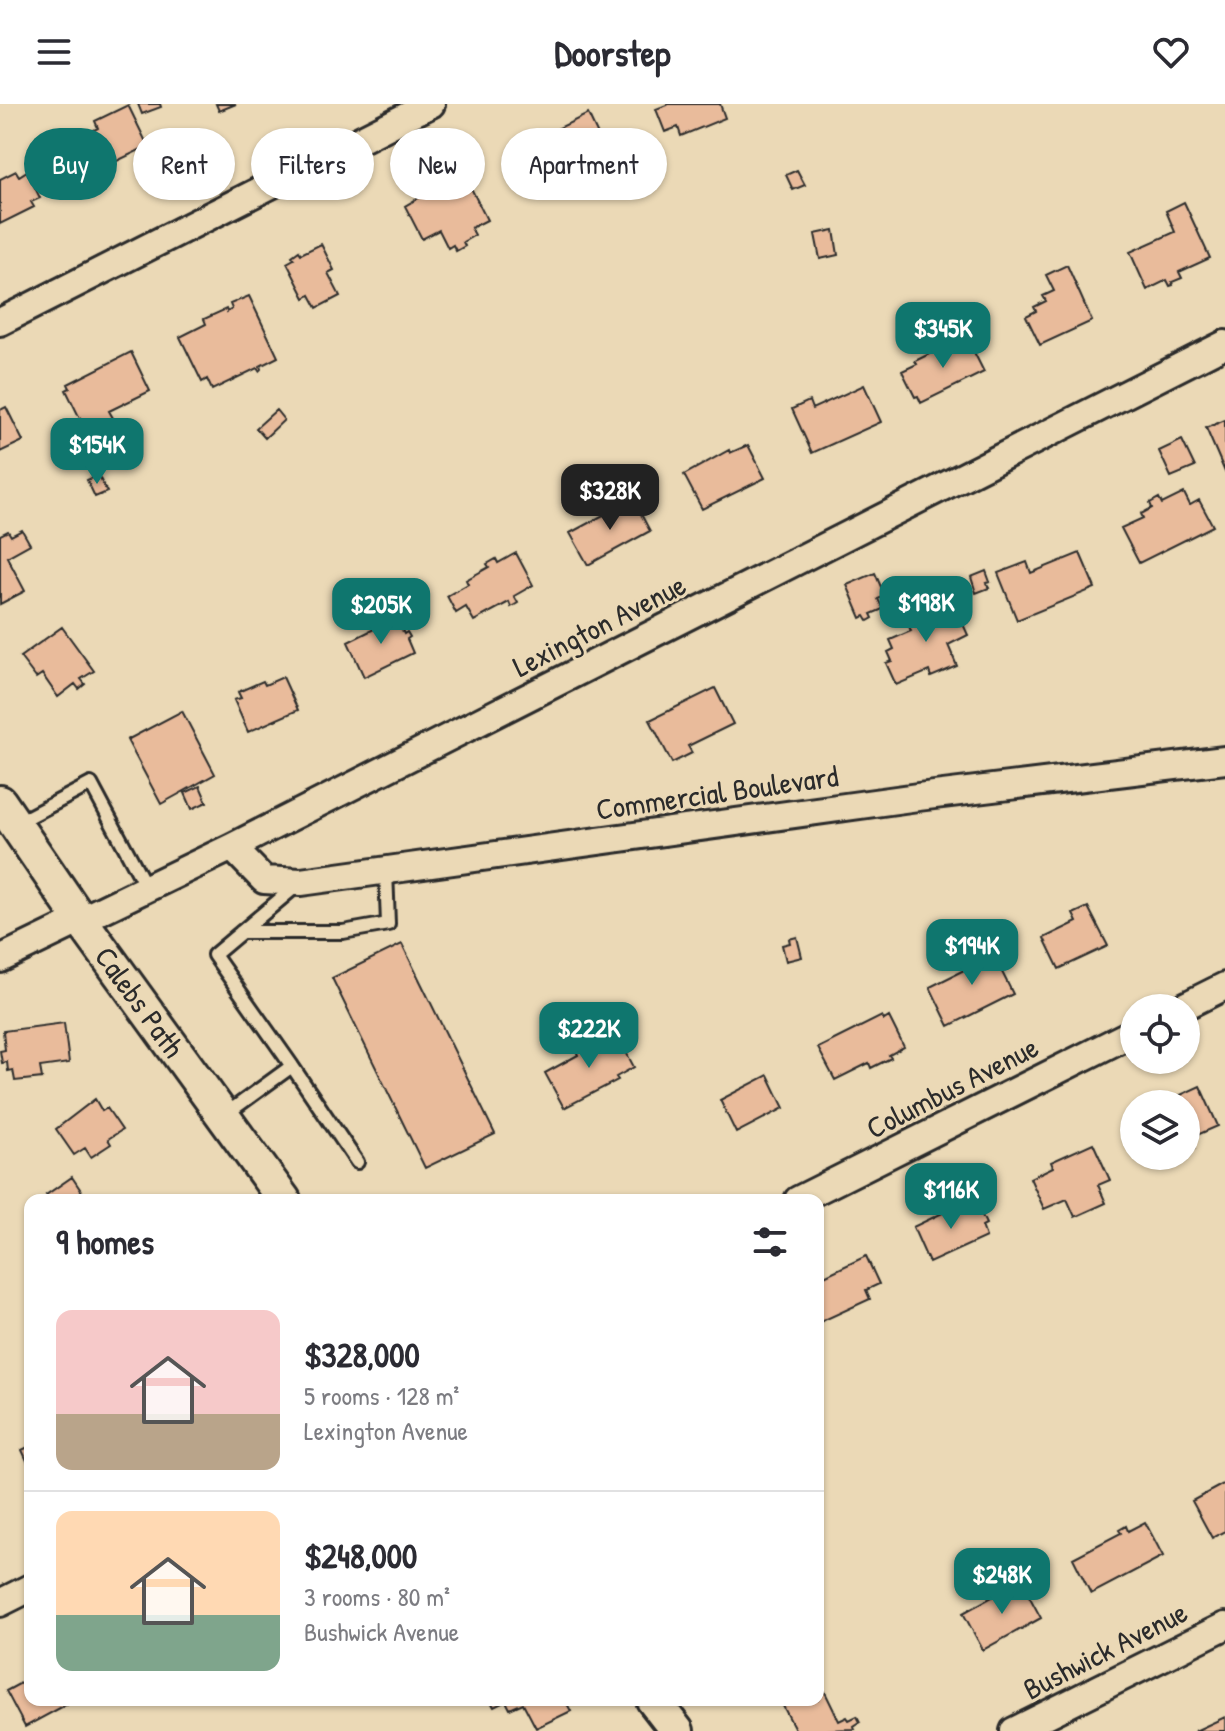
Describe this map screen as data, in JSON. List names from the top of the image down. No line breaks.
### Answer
{"streets":{"street":["Lexington Avenue","Commercial Boulevard","Calebs Path","Columbus Avenue","Bushwick Avenue"]},"crossings":[["Lexington Avenue","Commercial Boulevard"],["Lexington Avenue","Calebs Path"]],"page":{"header":"Doorstep","chip":["Buy","Rent","Filters","New","Apartment"],"price":["$345K","$154K","$328K","$198K","$205K","$194K","$222K","$116K","$248K"],"heading":"9 homes","list":[{"name":"$328,000","note":"5 rooms · 128 m² · Lexington Avenue"},{"name":"$248,000","note":"3 rooms · 80 m² · Bushwick Avenue"}]}}
